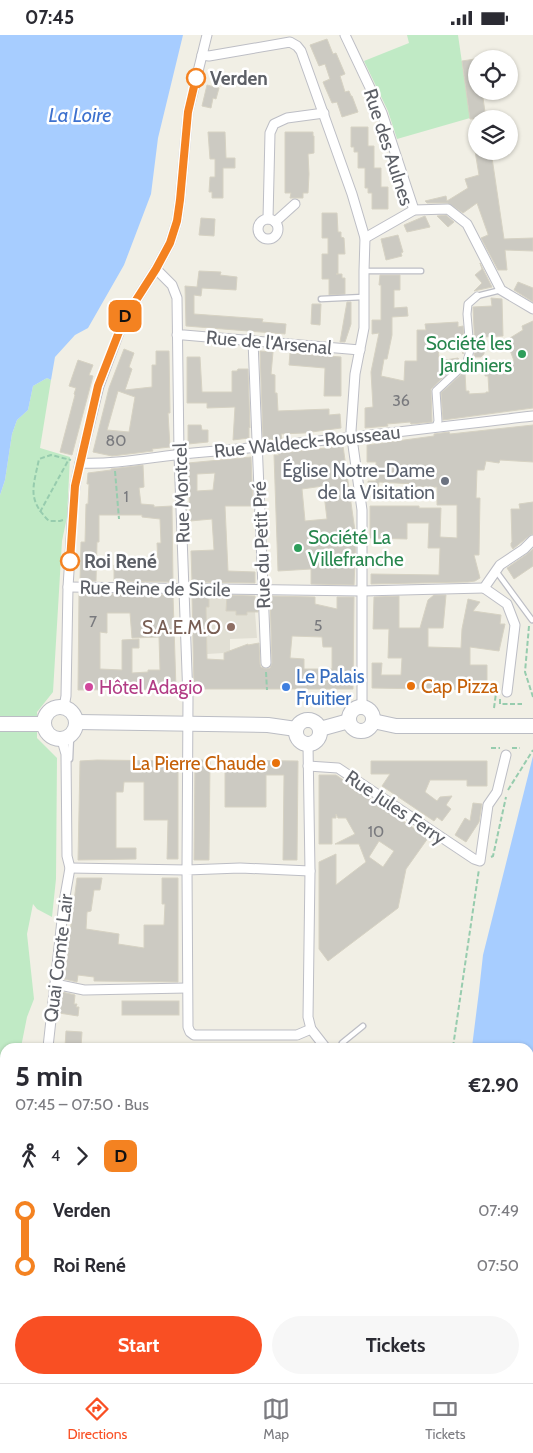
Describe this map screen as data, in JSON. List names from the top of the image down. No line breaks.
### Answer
{"streets":{"street":["Rue des Aulnes","Rue de l'Arsenal","Rue Waldeck-Rousseau","Rue Montcel","Rue du Petit Pré","Rue Reine de Sicile","Rue Jules Ferry","Quai Comte Lair"]},"crossings":[["Rue de l'Arsenal","Rue Montcel"],["Rue de l'Arsenal","Rue du Petit Pré"],["Rue Waldeck-Rousseau","Rue Montcel"],["Rue Waldeck-Rousseau","Rue du Petit Pré"],["Rue Montcel","Rue Reine de Sicile"],["Rue du Petit Pré","Rue Reine de Sicile"]],"water":["La Loire"],"places":["Verden","Société les Jardiniers","Église Notre-Dame de la Visitation","Société La Villefranche","Roi René","S.A.E.M.O","Cap Pizza","Hôtel Adagio","Le Palais Fruitier","La Pierre Chaude"],"lines":["bus line D"],"house_numbers":["36","80","1","7","5","10"],"page":{"status":"07:45","on_map":"D","heading":["5 min","07:45 – 07:50 · Bus","€2.90"],"legs":["4","D"],"list":[{"name":"Verden","value":"07:49"},{"name":"Roi René","value":"07:50"}],"buttons":["Start","Tickets"],"tabs":["Directions","Map","Tickets"]}}
